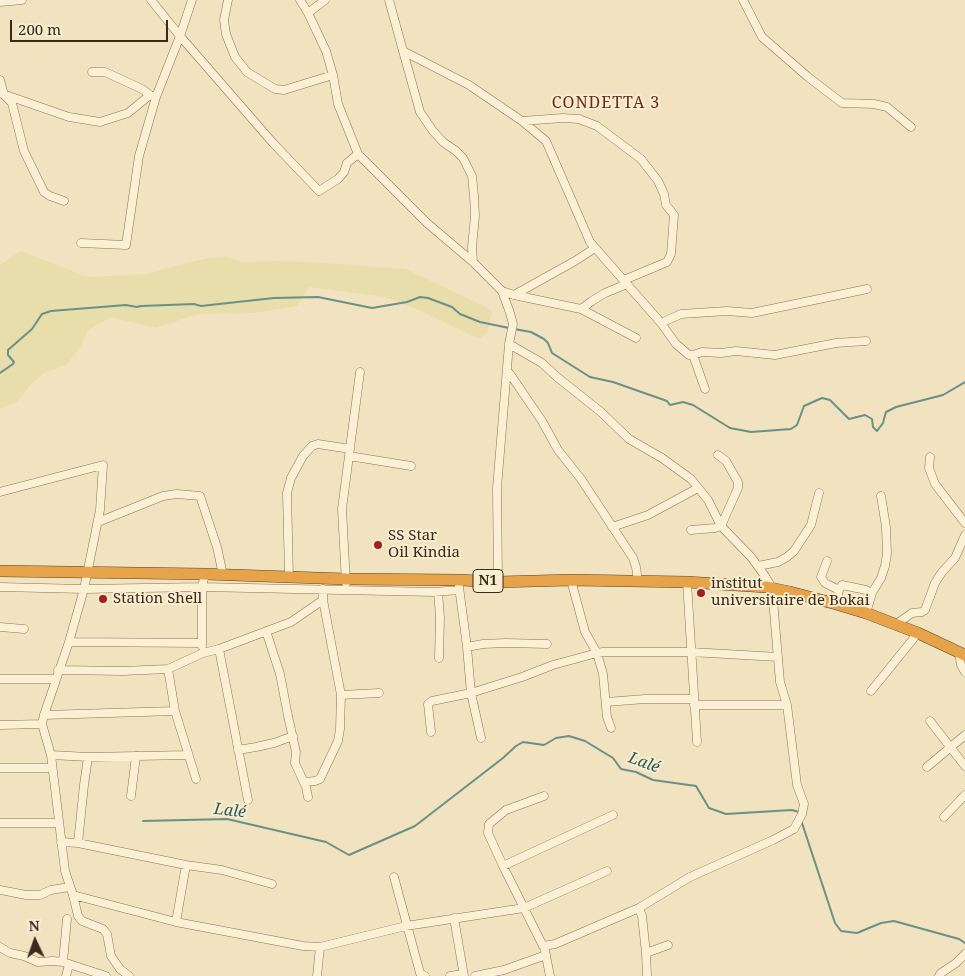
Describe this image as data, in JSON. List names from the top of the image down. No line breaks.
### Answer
{"streets":{"highway":["N1"]},"districts":["СONDETTA 3"],"water":["Lalé"],"places":["SS Star Oil Kindia","institut universitaire de Bokai","Station Shell"],"scale_bar":"200 m","north":"top"}
